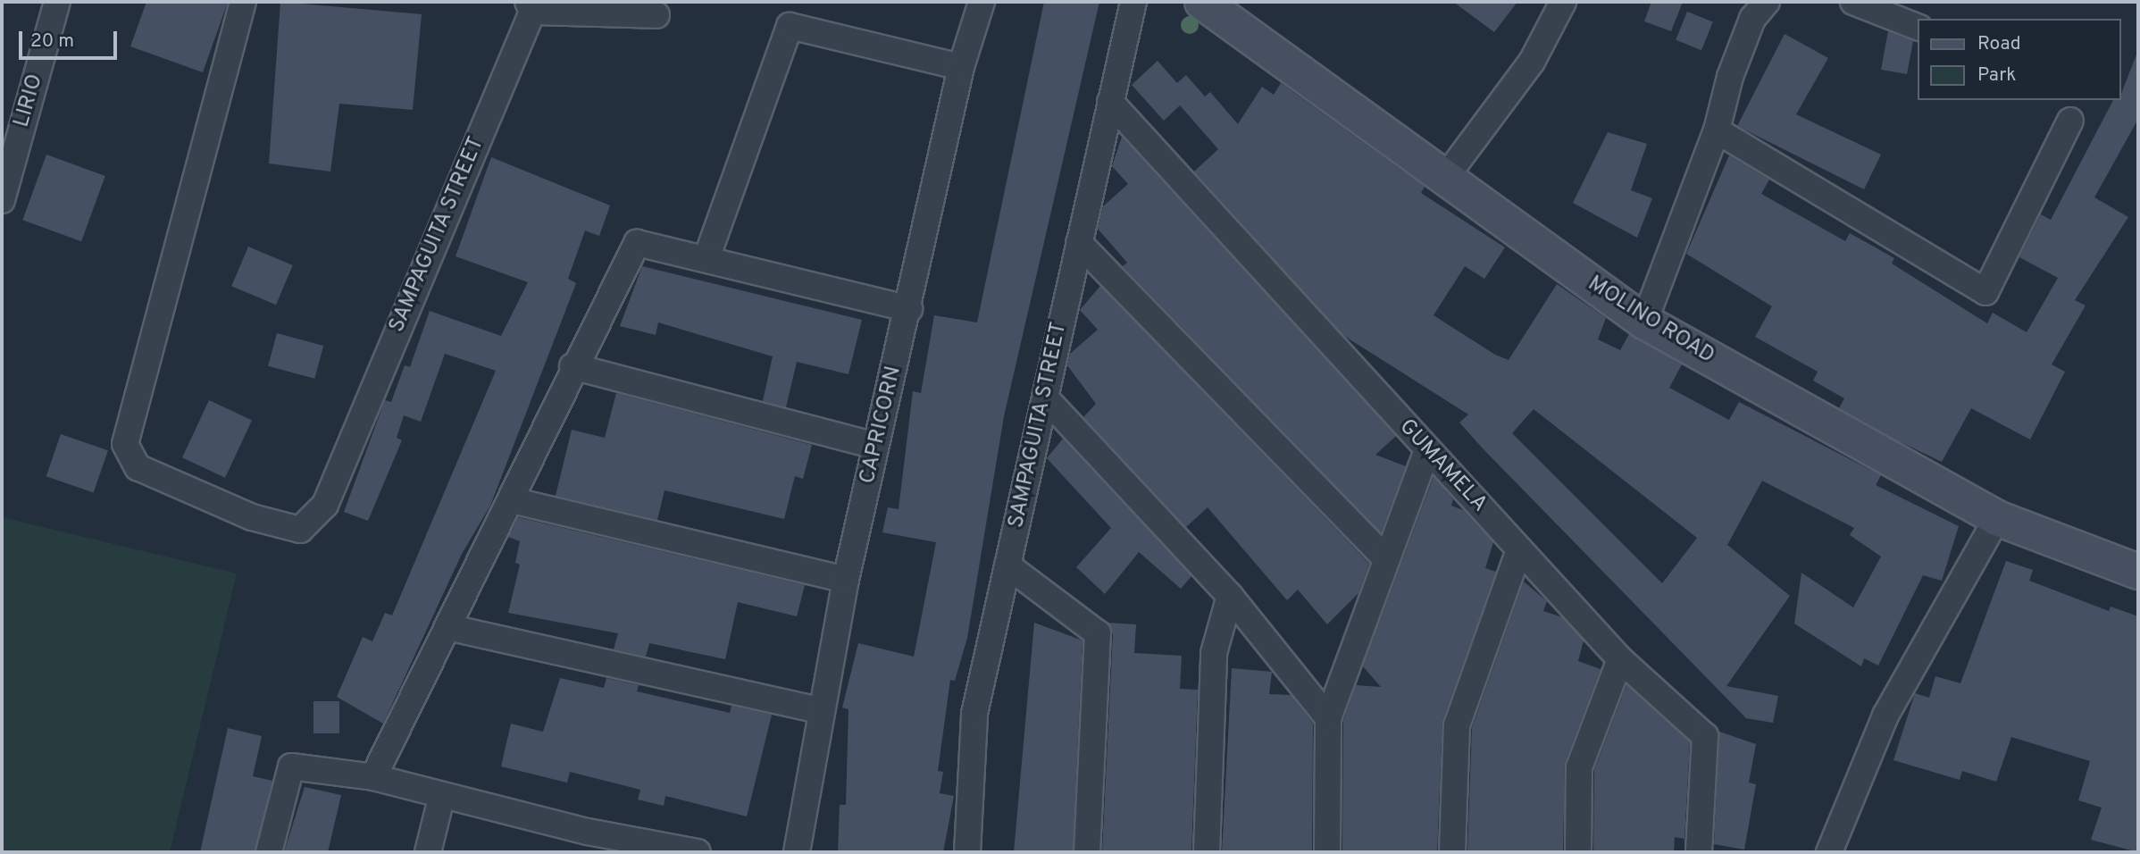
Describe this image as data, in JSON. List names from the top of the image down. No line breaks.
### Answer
{"streets":{"main road":["MOLINO ROAD"],"street":["LIRIO","SAMPAGUITA STREET","CAPRICORN","GUMAMELA"]},"crossings":[["SAMPAGUITA STREET","GUMAMELA"]],"legend":["Road","Park"],"scale_bar":"20 m"}
